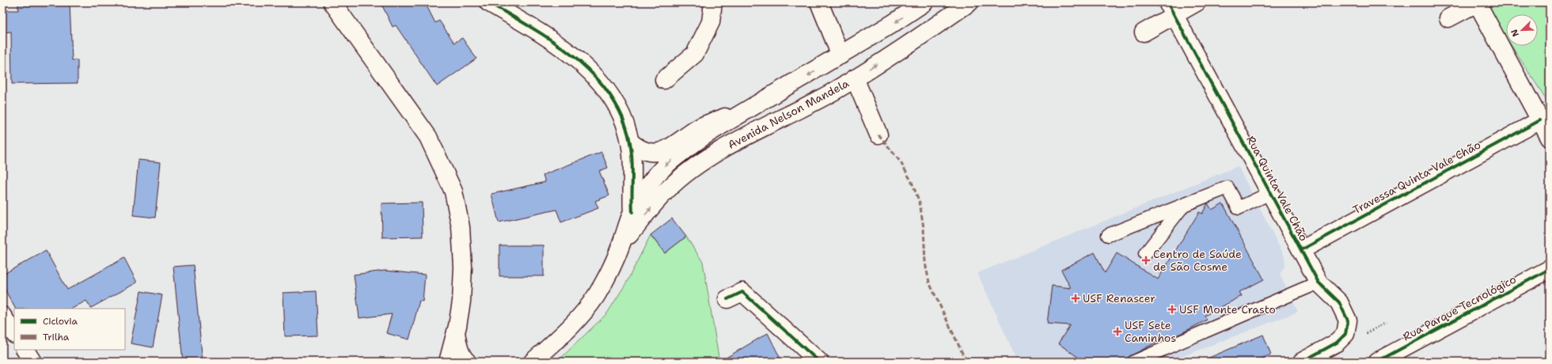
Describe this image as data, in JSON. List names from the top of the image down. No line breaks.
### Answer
{"streets":{"street":["Avenida Nelson Mandela","Travessa Quinta Vale Chão","Rua Quinta Vale Chão","Rua Parque Tecnológico"]},"crossings":[["Travessa Quinta Vale Chão","Rua Quinta Vale Chão"]],"places":{"health":["Centro de Saúde de São Cosme","USF Renascer","USF Monte Crasto","USF Sete Caminhos"]},"legend":["Ciclovia","Trilha"],"north":"bottom left"}
